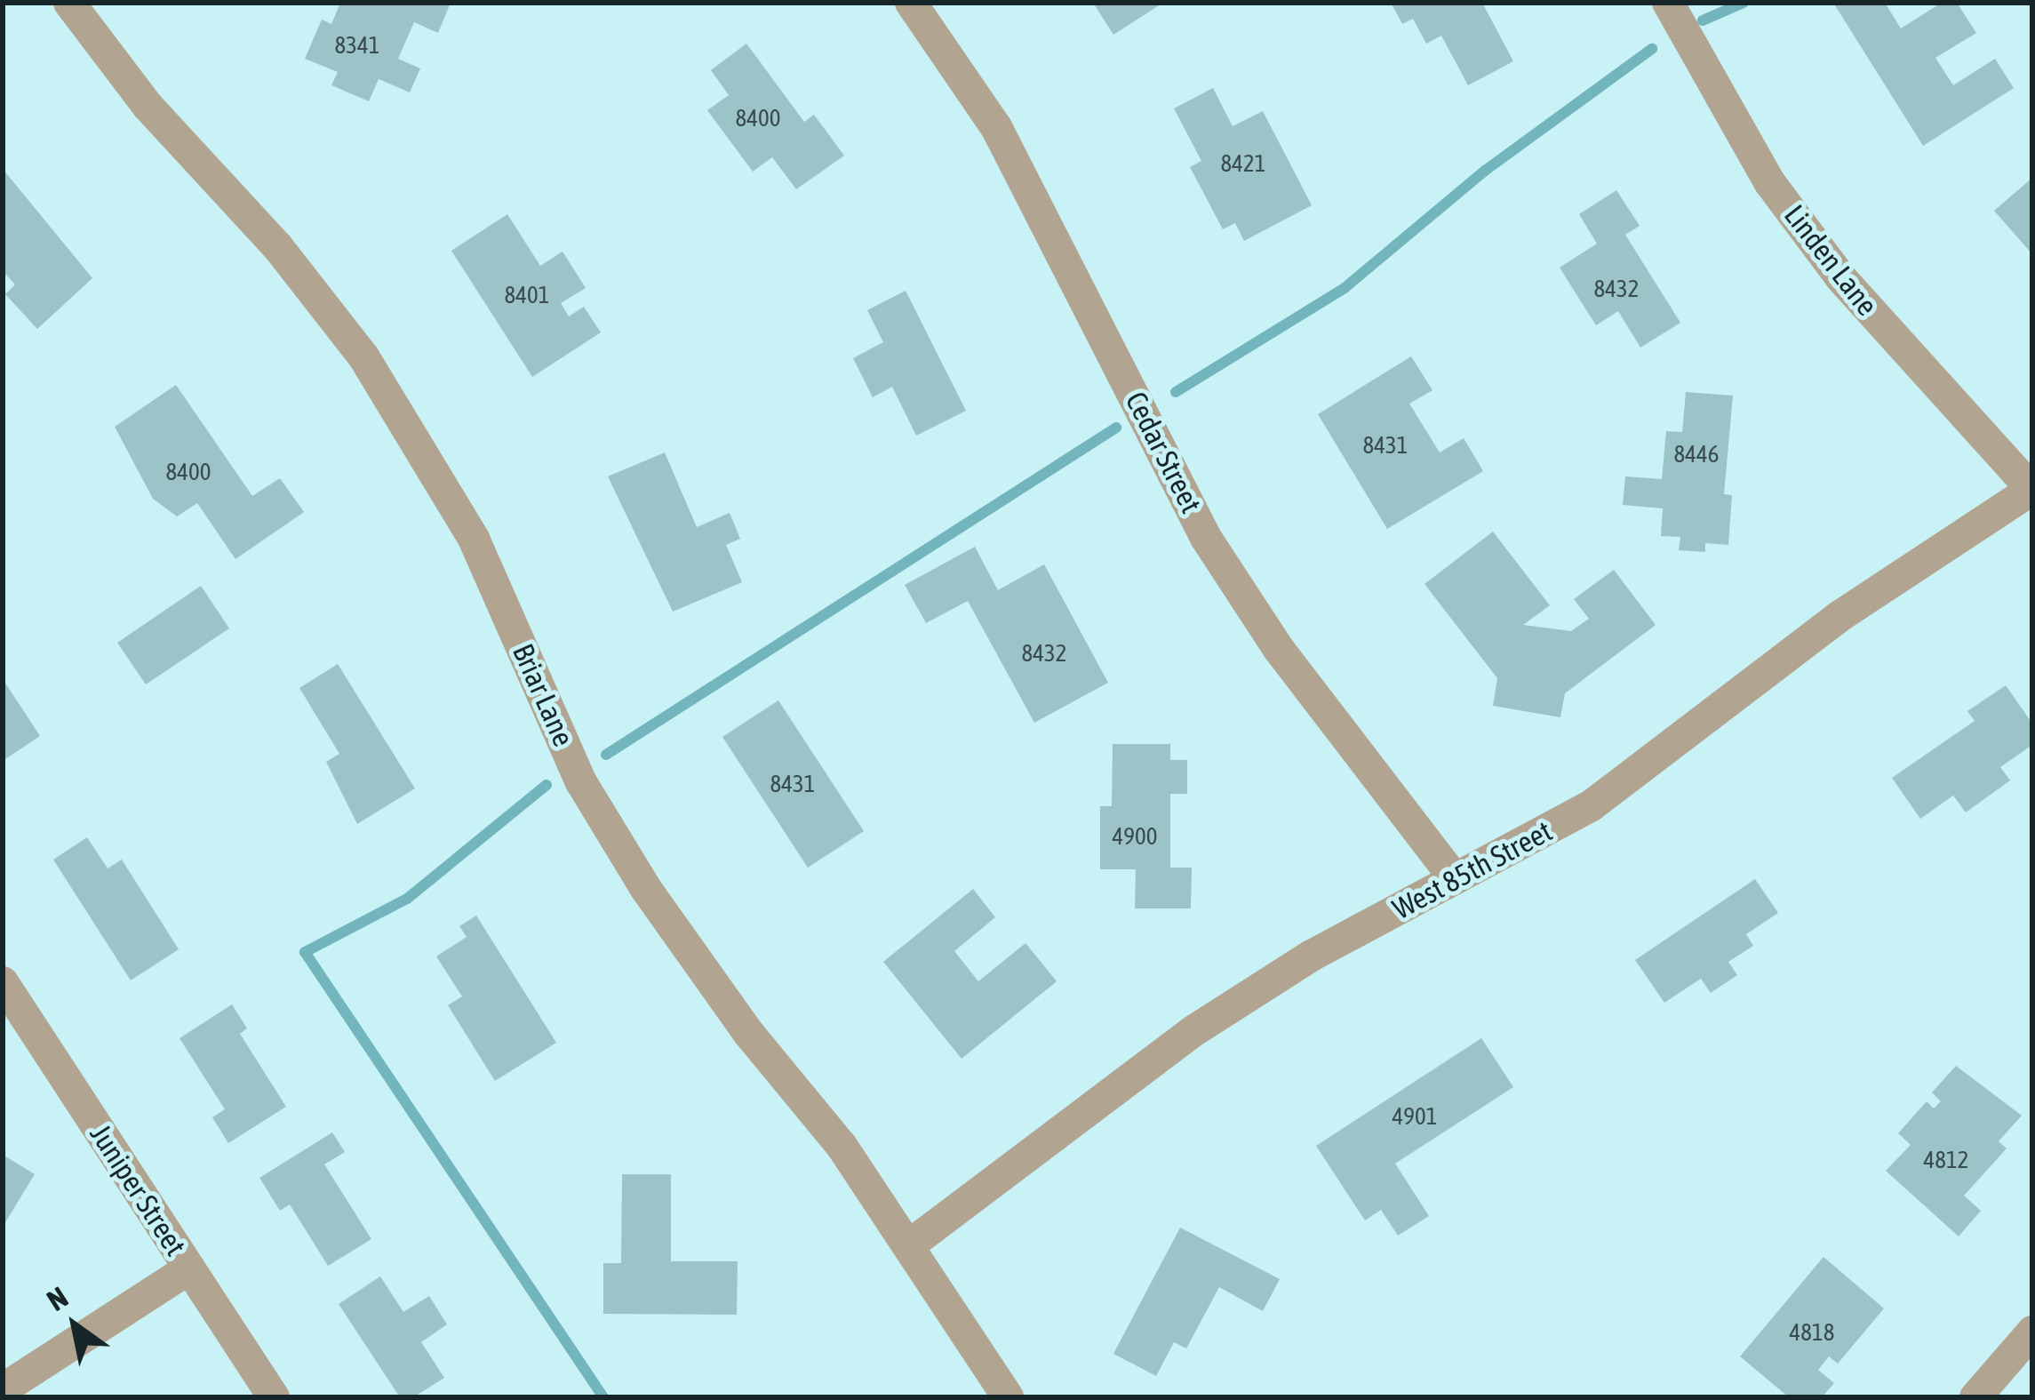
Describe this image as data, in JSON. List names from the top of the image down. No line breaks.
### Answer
{"streets":{"street":["Linden Lane","Cedar Street","Briar Lane","West 85th Street","Juniper Street"]},"crossings":[["Linden Lane","West 85th Street"],["Cedar Street","West 85th Street"],["Briar Lane","West 85th Street"]],"house_numbers":["8341","8400","8421","8432","8401","8431","8446","8400","8432","8431","4900","4901","4812","4818"],"north":"top left"}
